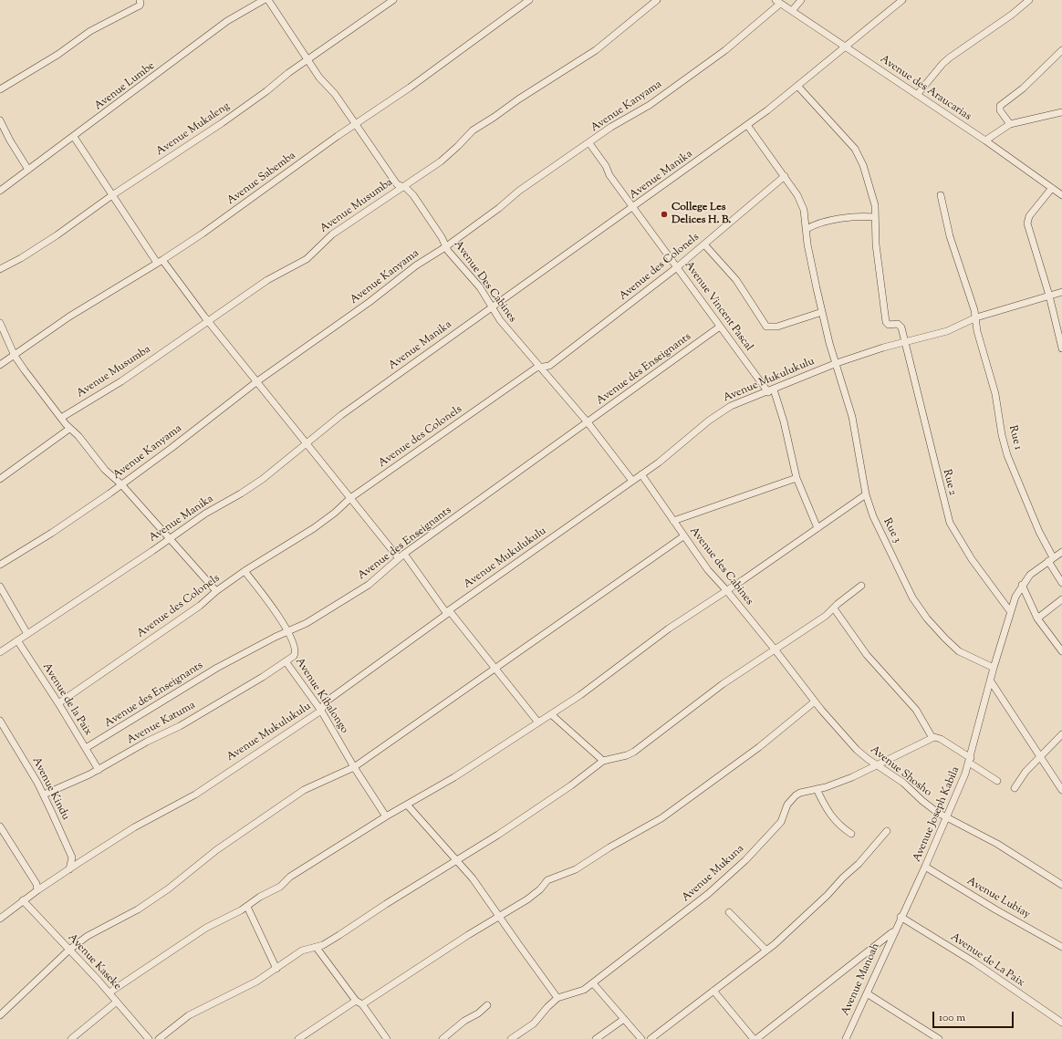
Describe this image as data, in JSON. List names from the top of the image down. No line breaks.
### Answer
{"streets":{"street":["Avenue Lumbe","Avenue des Araucarias","Avenue Kanyama","Avenue Mukaleng","Avenue Manika","Avenue Sabemba","Avenue Musumba","Avenue des Colonels","Avenue Des Cabines","Avenue Vincent Pascal","Avenue des Enseignants","Avenue Mukulukulu","Rue 1","Rue 2","Rue 3","Avenue des Cabines","Avenue Kibalongo","Avenue de la Paix","Avenue Katuma","Avenue Shosho","Avenue Kindu","Avenue Joseph Kabila","Avenue Mukuna","Avenue Lubiay","Avenue de La Paix","Avenue Kaseke","Avenue Manoah"]},"crossings":[["Avenue des Araucarias","Avenue Kanyama"],["Avenue des Araucarias","Avenue Manika"],["Avenue Kanyama","Avenue Des Cabines"],["Avenue Kanyama","Avenue Vincent Pascal"],["Avenue Mukaleng","Avenue Des Cabines"],["Avenue Manika","Avenue Des Cabines"],["Avenue Manika","Avenue Vincent Pascal"],["Avenue Manika","Rue 3"],["Avenue Manika","Avenue de la Paix"],["Avenue Sabemba","Avenue Des Cabines"],["Avenue Musumba","Avenue Des Cabines"],["Avenue des Colonels","Avenue Des Cabines"],["Avenue des Colonels","Avenue Vincent Pascal"],["Avenue des Colonels","Rue 3"],["Avenue des Colonels","Avenue Kibalongo"],["Avenue des Colonels","Avenue de la Paix"],["Avenue Des Cabines","Avenue des Enseignants"],["Avenue Des Cabines","Avenue Mukulukulu"],["Avenue Vincent Pascal","Avenue des Enseignants"],["Avenue Vincent Pascal","Avenue Mukulukulu"],["Avenue des Enseignants","Avenue Kibalongo"],["Avenue des Enseignants","Avenue de la Paix"],["Avenue Mukulukulu","Rue 1"],["Avenue Mukulukulu","Rue 2"],["Avenue Mukulukulu","Rue 3"],["Avenue Mukulukulu","Avenue des Cabines"],["Avenue Mukulukulu","Avenue Kibalongo"],["Avenue Mukulukulu","Avenue Kindu"],["Avenue Mukulukulu","Avenue Kaseke"],["Rue 1","Avenue Joseph Kabila"],["Rue 2","Avenue Joseph Kabila"],["Rue 3","Avenue Joseph Kabila"],["Avenue des Cabines","Avenue Shosho"],["Avenue Kibalongo","Avenue Katuma"],["Avenue de la Paix","Avenue Katuma"],["Avenue Katuma","Avenue Kindu"],["Avenue Shosho","Avenue Joseph Kabila"],["Avenue Shosho","Avenue Mukuna"],["Avenue Joseph Kabila","Avenue Lubiay"],["Avenue Joseph Kabila","Avenue de La Paix"],["Avenue Joseph Kabila","Avenue Manoah"]],"places":["College Les Delices H. B."],"scale_bar":"100 m"}
